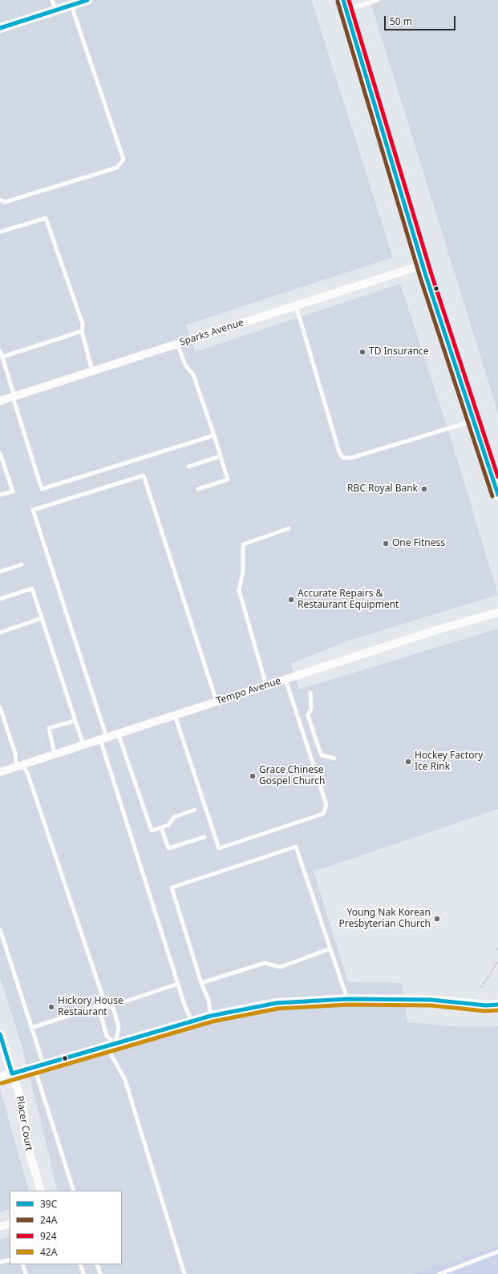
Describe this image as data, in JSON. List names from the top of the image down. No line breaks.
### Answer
{"streets":{"street":["Sparks Avenue","Tempo Avenue","Placer Court"]},"places":["TD Insurance","RBC Royal Bank","One Fitness","Accurate Repairs & Restaurant Equipment","Hockey Factory Ice Rink","Grace Chinese Gospel Church","Young Nak Korean Presbyterian Church","Hickory House Restaurant"],"lines":["transit line 39C","transit line 924","transit line 24A","transit line 42A"],"legend":["39C","24A","924","42A"],"scale_bar":"50 m"}
